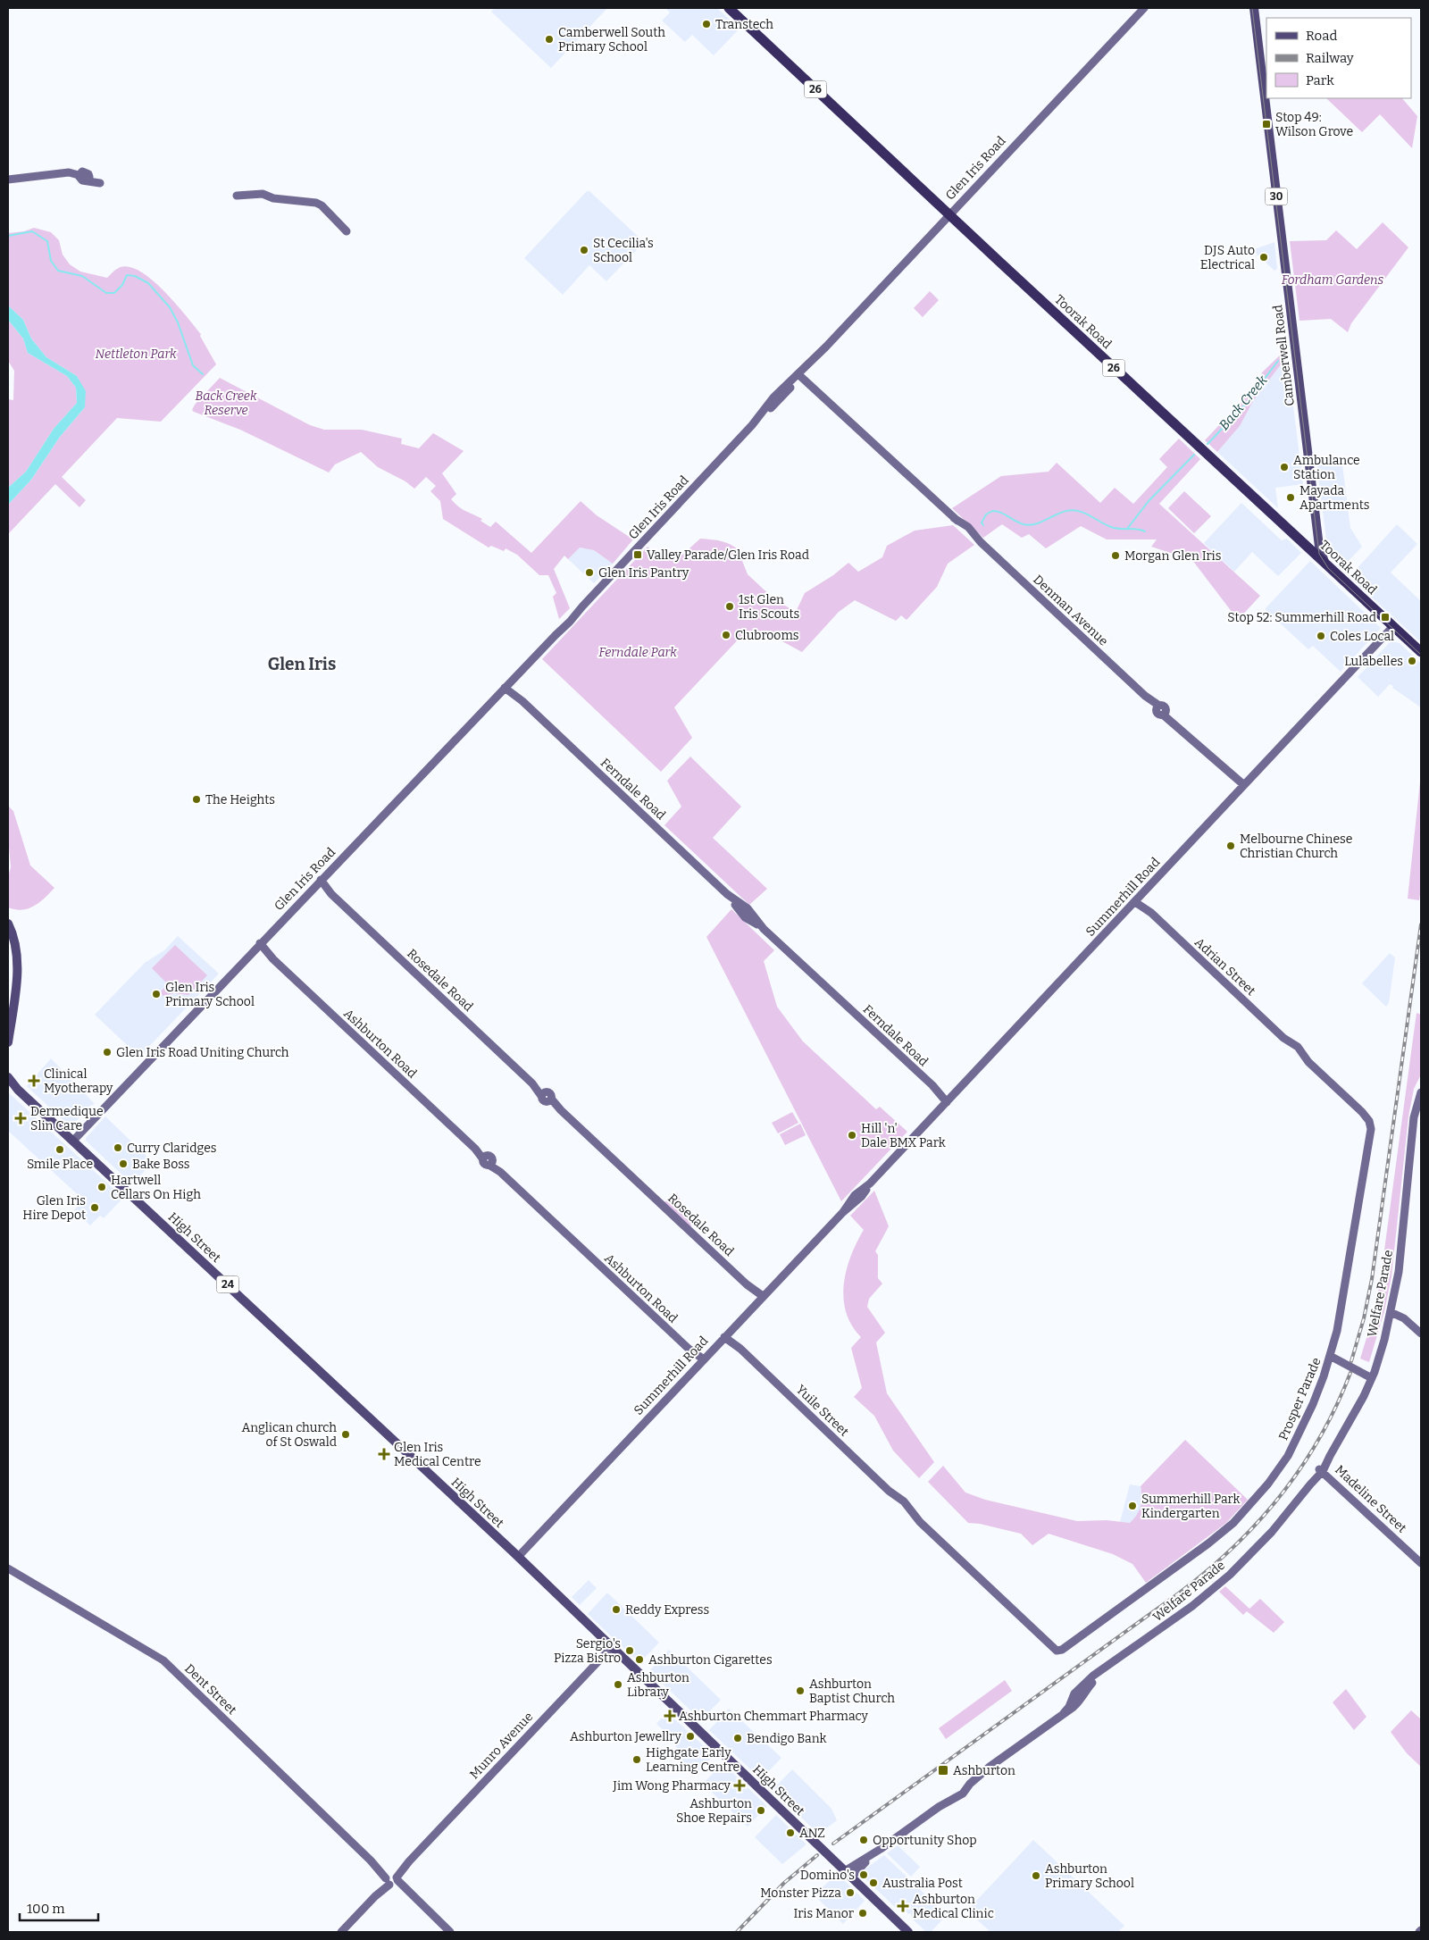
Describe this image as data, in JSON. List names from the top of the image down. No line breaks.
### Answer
{"streets":{"highway":["26","Toorak Road"],"main road":["30","Camberwell Road","High Street","24"],"street":["Glen Iris Road","Denman Avenue","Ferndale Road","Summerhill Road","Adrian Street","Rosedale Road","Ashburton Road","Welfare Parade","Prosper Parade","Yuile Street","Madeline Street","Dent Street","Munro Avenue"]},"crossings":[["Glen Iris Road","Toorak Road"],["Glen Iris Road","Denman Avenue"],["Glen Iris Road","Ferndale Road"],["Glen Iris Road","Rosedale Road"],["Glen Iris Road","Ashburton Road"],["Glen Iris Road","High Street"],["Toorak Road","Camberwell Road"],["Toorak Road","Summerhill Road"],["Denman Avenue","Summerhill Road"],["Ferndale Road","Summerhill Road"],["Summerhill Road","Adrian Street"],["Summerhill Road","Rosedale Road"],["Summerhill Road","Ashburton Road"],["Summerhill Road","High Street"],["Summerhill Road","Yuile Street"],["Adrian Street","Prosper Parade"],["High Street","Welfare Parade"],["High Street","Munro Avenue"],["Welfare Parade","Madeline Street"],["Prosper Parade","Yuile Street"],["Dent Street","Munro Avenue"]],"districts":["Glen Iris"],"water":["Back Creek"],"parks":["Fordham Gardens","Nettleton Park","Back Creek Reserve","Ferndale Park"],"places":{"other":["Transtech","Camberwell South Primary School","St Cecilia's School","DJS Auto Electrical","Ambulance Station","Mayada Apartments","Morgan Glen Iris","Glen Iris Pantry","1st Glen Iris Scouts","Clubrooms","Coles Local","Lulabelles","The Heights","Melbourne Chinese Christian Church","Glen Iris Primary School","Glen Iris Road Uniting Church","Hill 'n' Dale BMX Park","Curry Claridges","Smile Place","Bake Boss","Hartwell Cellars On High","Glen Iris Hire Depot","Anglican church of St Oswald","Summerhill Park Kindergarten","Reddy Express","Sergio's Pizza Bistro","Ashburton Cigarettes","Ashburton Library","Ashburton Baptist Church","Ashburton Jewellry","Bendigo Bank","Highgate Early Learning Centre","Ashburton Shoe Repairs","ANZ","Opportunity Shop","Domino's","Ashburton Primary School","Australia Post","Monster Pizza","Iris Manor"],"transit":["Stop 49: Wilson Grove","Valley Parade/Glen Iris Road","Stop 52: Summerhill Road","Ashburton"],"health":["Clinical Myotherapy","Dermedique Slin Care","Glen Iris Medical Centre","Ashburton Chemmart Pharmacy","Jim Wong Pharmacy","Ashburton Medical Clinic"]},"legend":["Road","Railway","Park"],"scale_bar":"100 m"}
